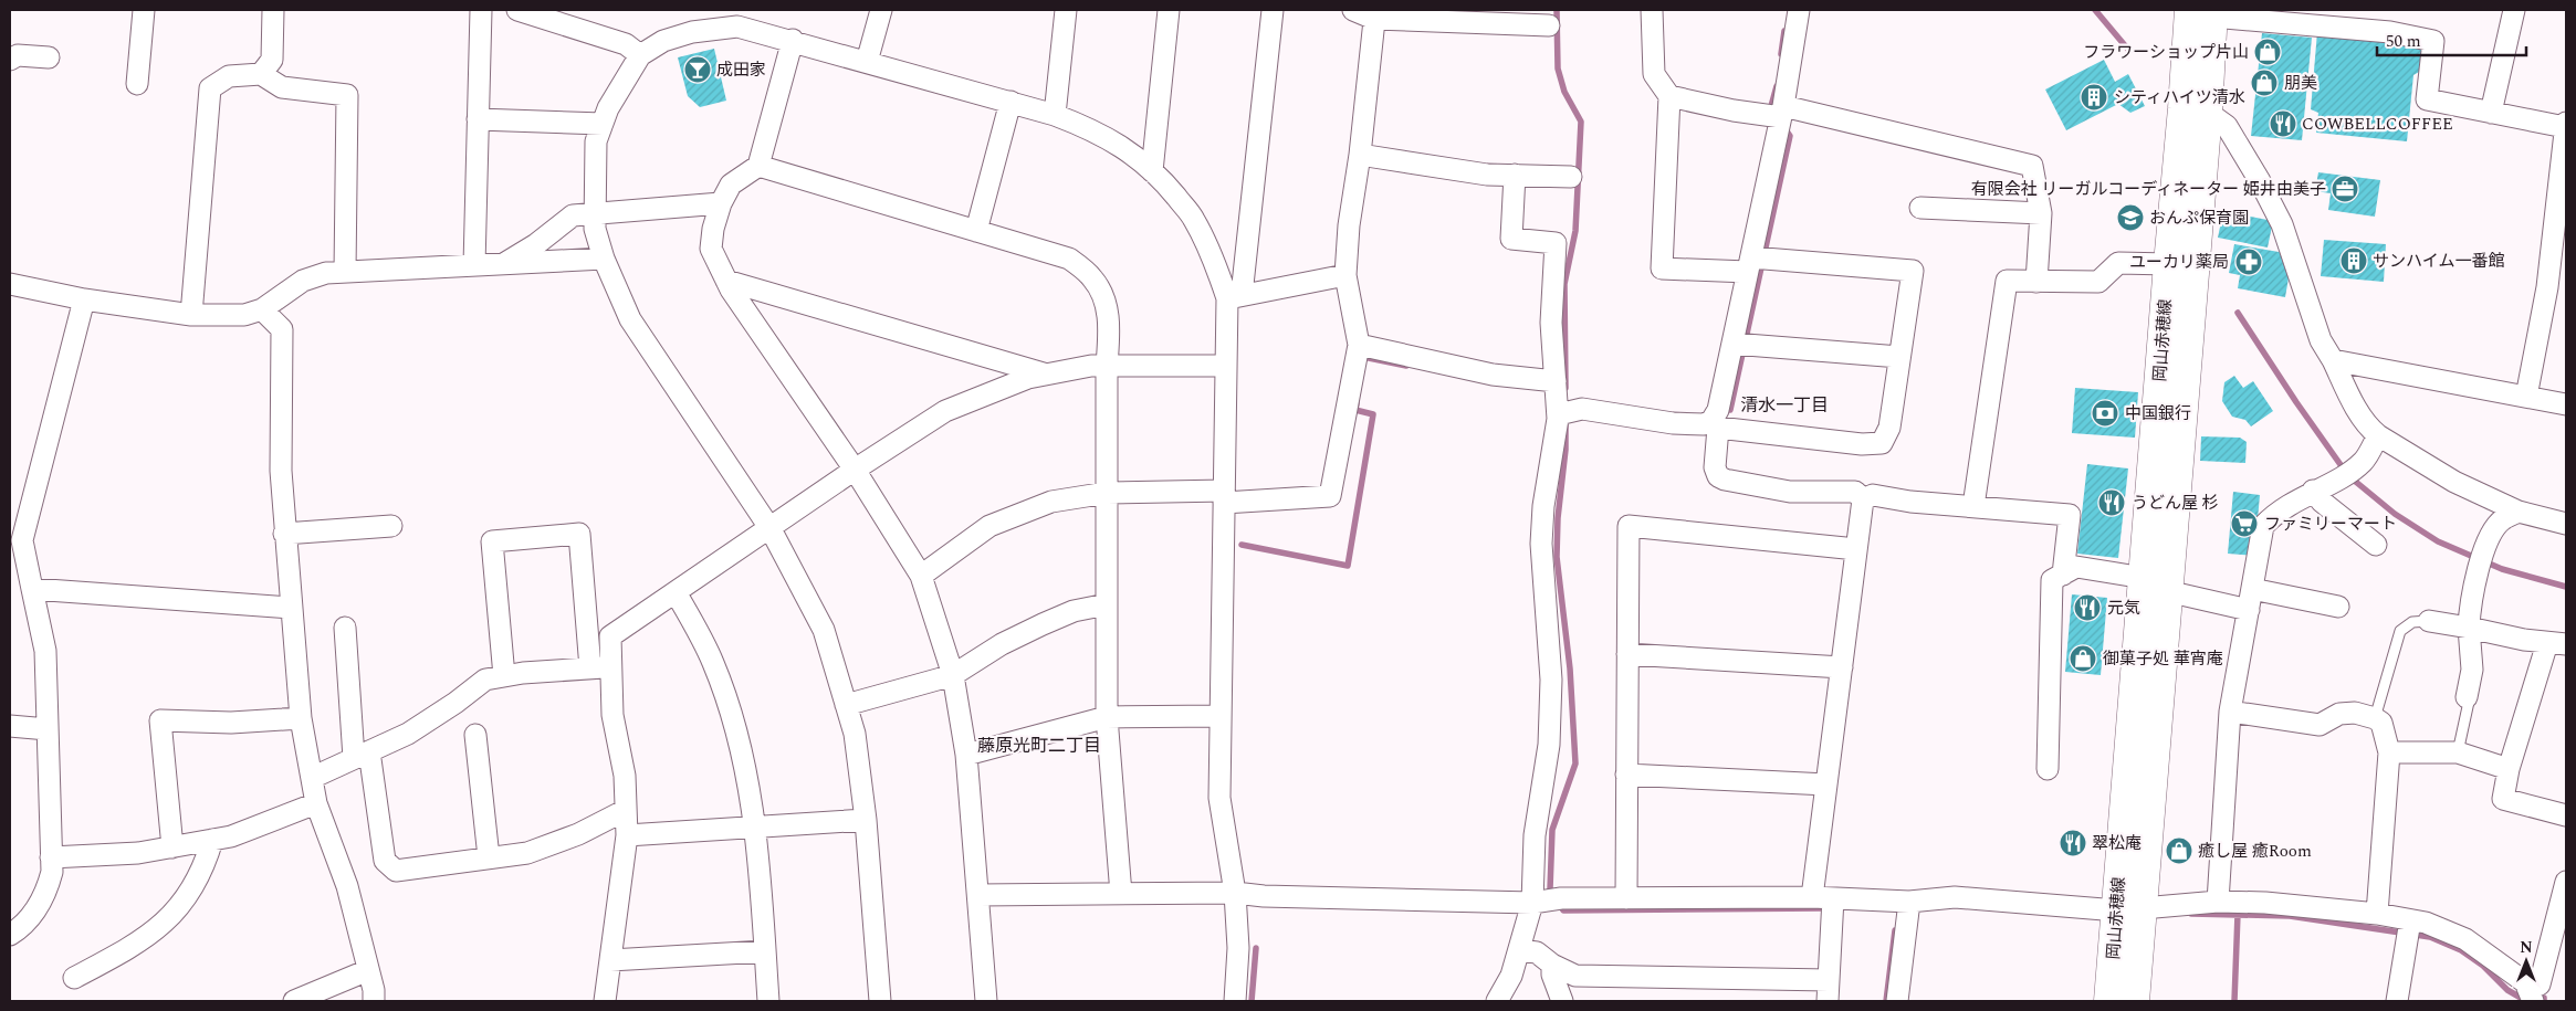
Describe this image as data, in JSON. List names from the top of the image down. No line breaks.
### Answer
{"streets":{"main road":["岡山赤穂線"]},"districts":["清水一丁目","藤原光町二丁目"],"places":{"shop":["フラワーショップ片山","朋美","御菓子処 華宵庵","癒し屋 癒Room"],"bar":["成田家"],"building":["シティハイツ清水","サンハイム一番館"],"restaurant":["COWBELLCOFFEE","うどん屋 杉","元気","翠松庵"],"office":["有限会社 リーガルコーディネーター 姫井由美子"],"school or university":["おんぷ保育園"],"pharmacy":["ユーカリ薬局"],"bank":["中国銀行"],"supermarket":["ファミリーマート"]},"scale_bar":"50 m","north":"top"}
